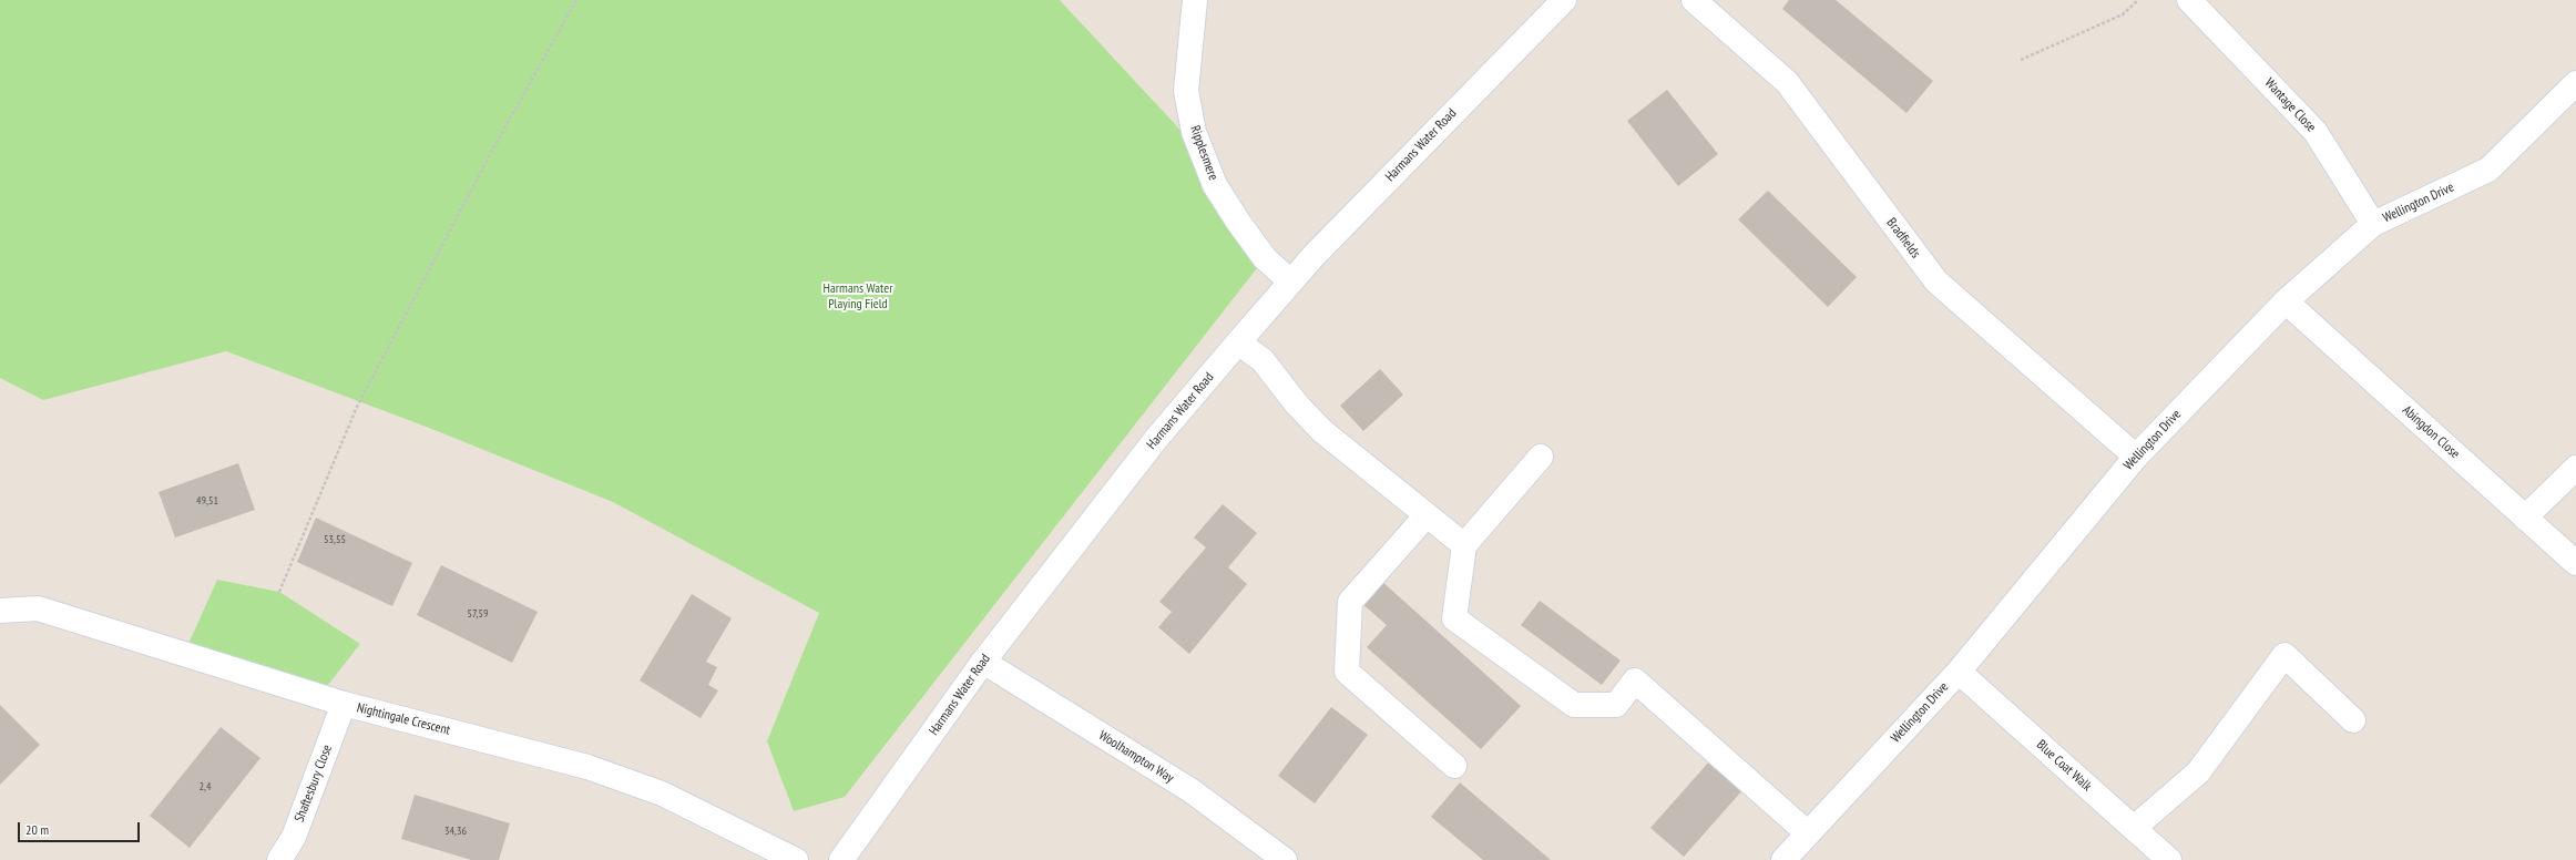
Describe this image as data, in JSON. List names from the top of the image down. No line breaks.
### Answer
{"streets":{"street":["Wantage Close","Harmans Water Road","Ripplesmere","Wellington Drive","Bradfields","Abingdon Close","Nightingale Crescent","Woolhampton Way","Blue Coat Walk","Shaftesbury Close"]},"crossings":[["Wantage Close","Wellington Drive"],["Harmans Water Road","Ripplesmere"],["Harmans Water Road","Woolhampton Way"],["Wellington Drive","Bradfields"],["Wellington Drive","Abingdon Close"],["Wellington Drive","Blue Coat Walk"],["Nightingale Crescent","Shaftesbury Close"]],"parks":["Harmans Water Playing Field"],"house_numbers":["49,51","53,55","57,59","2,4","34,36"],"scale_bar":"20 m"}
